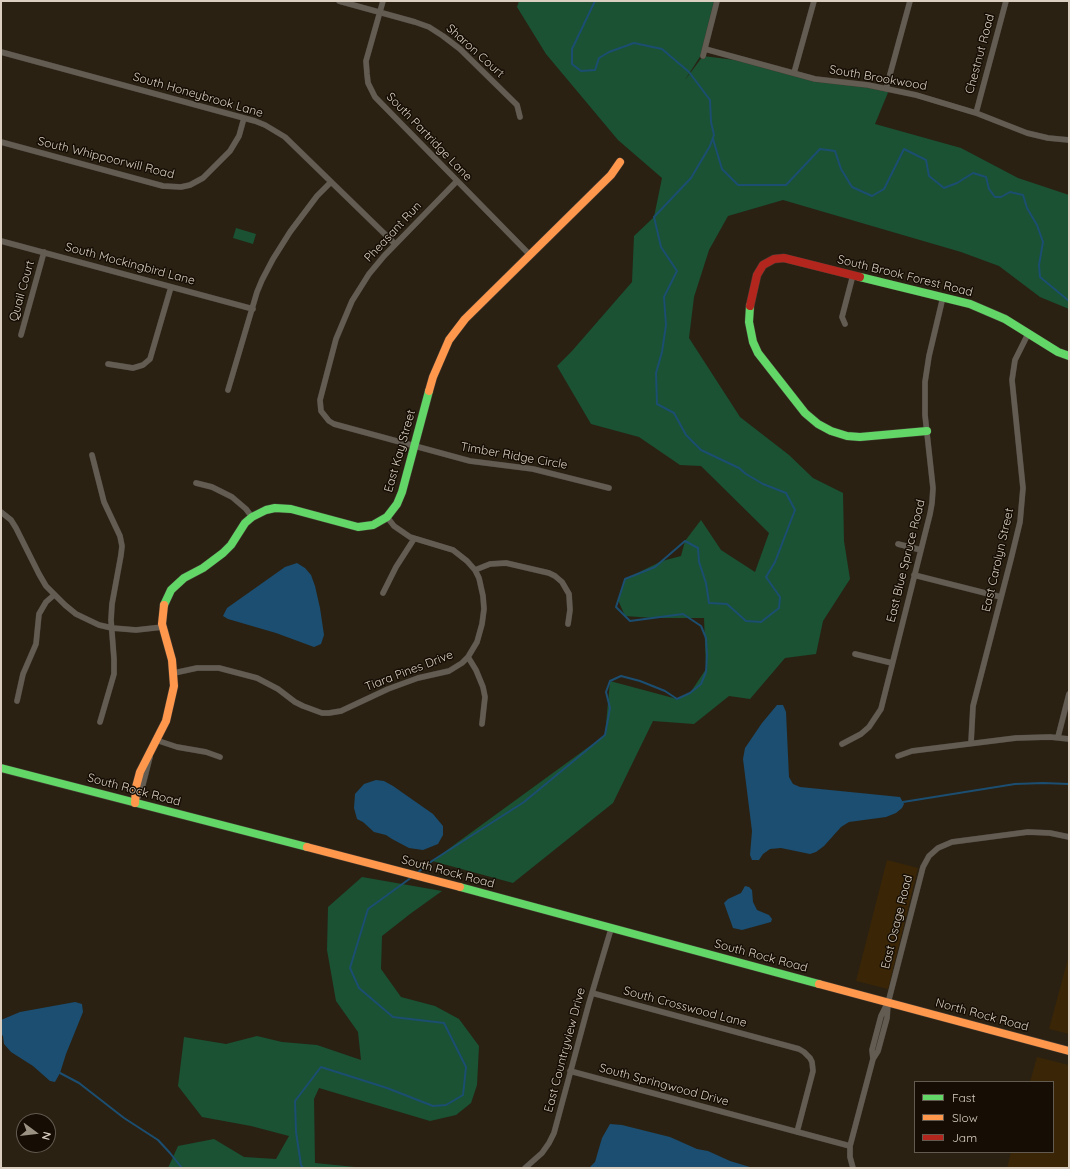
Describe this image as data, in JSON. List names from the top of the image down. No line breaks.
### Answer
{"streets":{"street":["Sharon Court","Chestnut Road","South Brookwood","South Honeybrook Lane","South Partridge Lane","South Whippoorwill Road","Pheasant Run","South Mockingbird Lane","South Brook Forest Road","Quail Court","East Kay Street","Timber Ridge Circle","East Carolyn Street","East Blue Spruce Road","Tiara Pines Drive","South Rock Road","East Osage Road","South Crosswood Lane","North Rock Road","East Countryview Drive","South Springwood Drive"]},"crossings":[["Sharon Court","South Partridge Lane"],["Chestnut Road","South Brookwood"],["South Honeybrook Lane","South Whippoorwill Road"],["South Honeybrook Lane","Pheasant Run"],["South Partridge Lane","Pheasant Run"],["South Partridge Lane","East Kay Street"],["Pheasant Run","Timber Ridge Circle"],["South Mockingbird Lane","Quail Court"],["South Brook Forest Road","East Carolyn Street"],["South Brook Forest Road","East Blue Spruce Road"],["East Kay Street","Timber Ridge Circle"],["East Kay Street","Tiara Pines Drive"],["East Kay Street","South Rock Road"],["South Rock Road","East Osage Road"],["South Rock Road","North Rock Road"],["South Rock Road","East Countryview Drive"],["East Osage Road","North Rock Road"],["East Osage Road","South Springwood Drive"],["South Crosswood Lane","East Countryview Drive"],["South Crosswood Lane","South Springwood Drive"],["East Countryview Drive","South Springwood Drive"]],"legend":["Fast","Slow","Jam"],"north":"right"}
